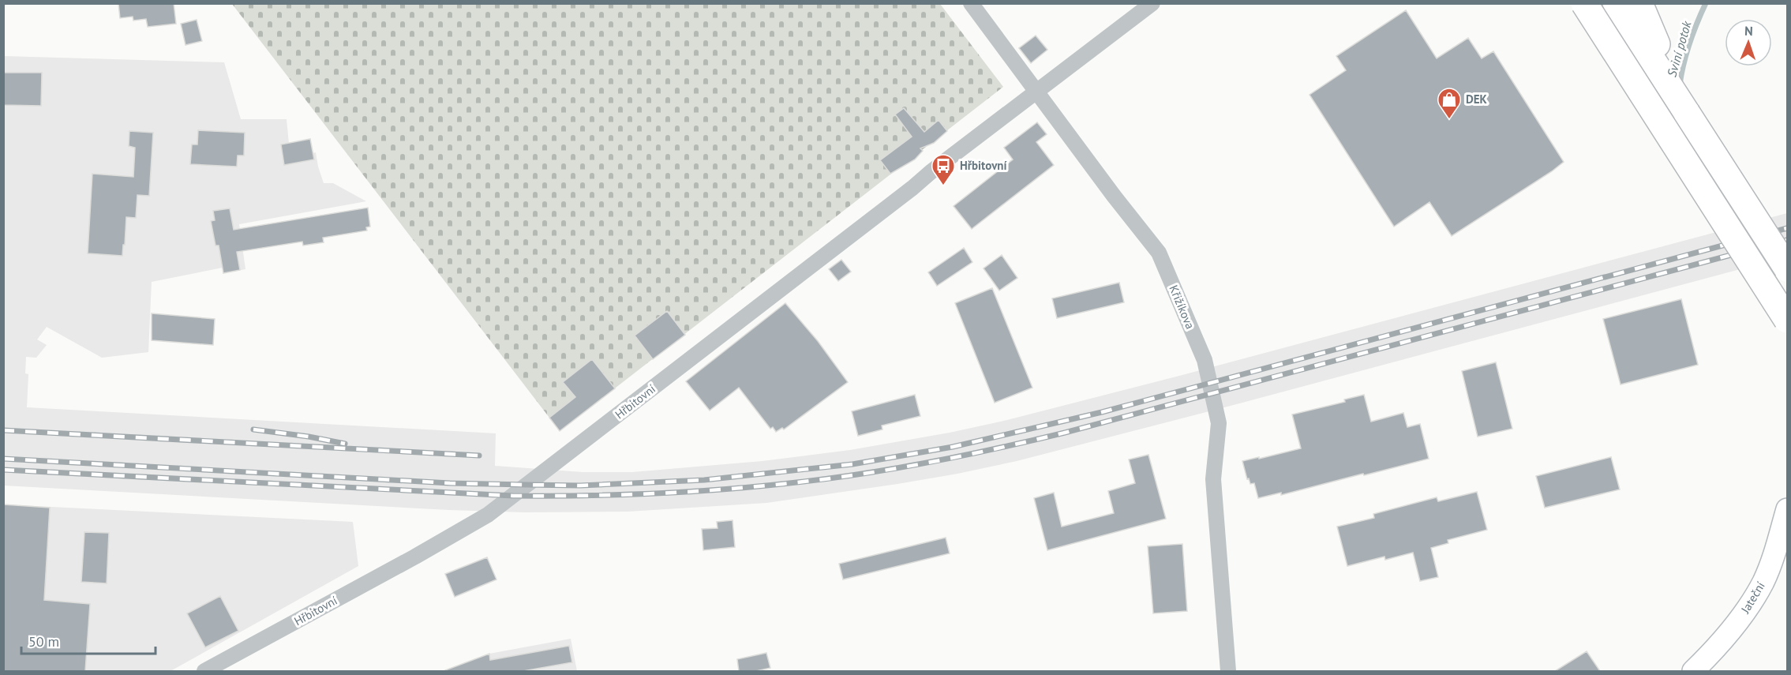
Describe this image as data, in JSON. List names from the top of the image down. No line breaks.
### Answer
{"streets":{"main road":["Jateční"],"street":["Křižíkova","Hřbitovní"]},"crossings":[["Křižíkova","Hřbitovní"]],"water":["Sviní potok"],"places":{"shop":["DEK"],"bus stop":["Hřbitovní"]},"scale_bar":"50 m","north":"top"}
